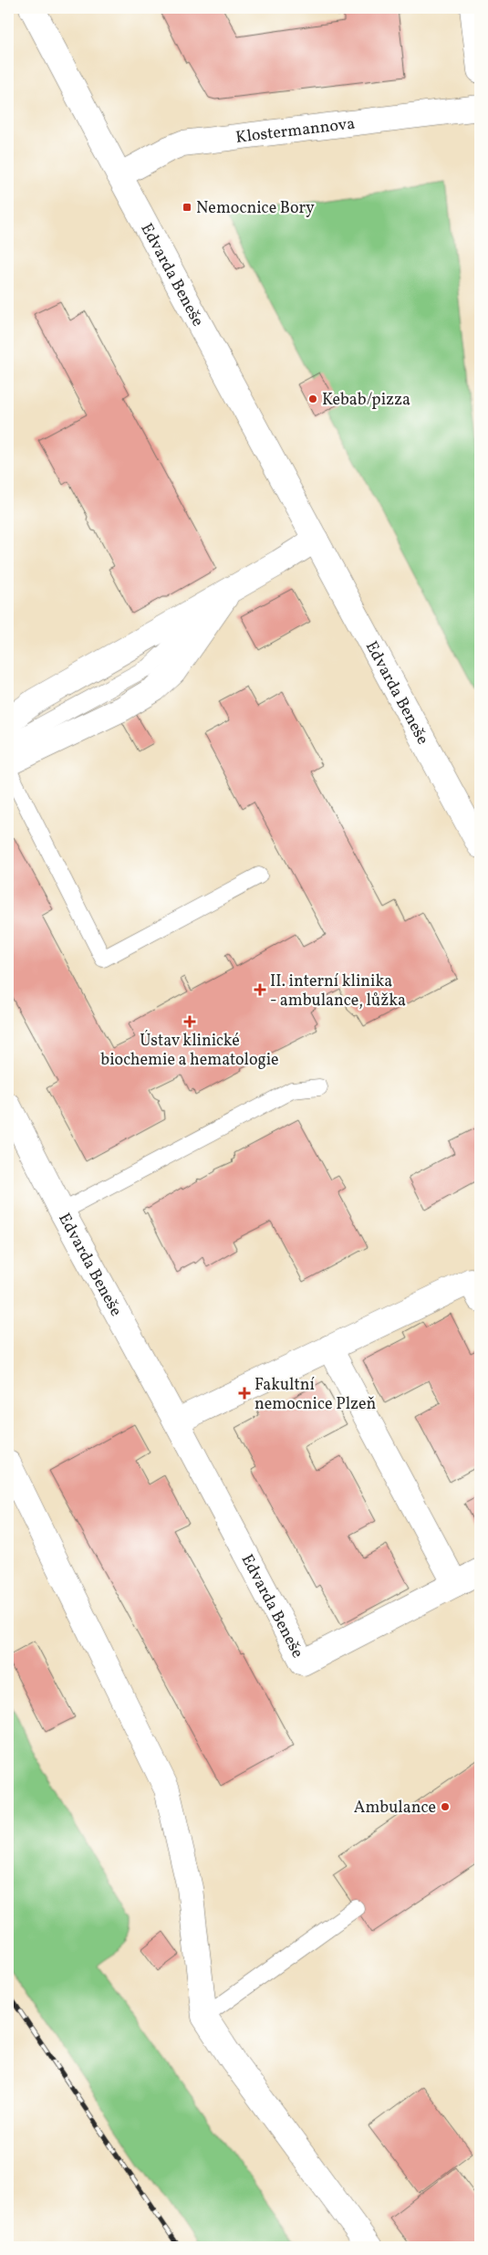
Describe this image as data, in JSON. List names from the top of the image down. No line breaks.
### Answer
{"streets":{"street":["Klostermannova","Edvarda Beneše"]},"crossings":[["Klostermannova","Edvarda Beneše"]],"places":{"transit":["Nemocnice Bory"],"other":["Kebab/pizza","Ambulance"],"health":["II. interní klinika - ambulance, lůžka","Ústav klinické biochemie a hematologie","Fakultní nemocnice Plzeň"]}}
